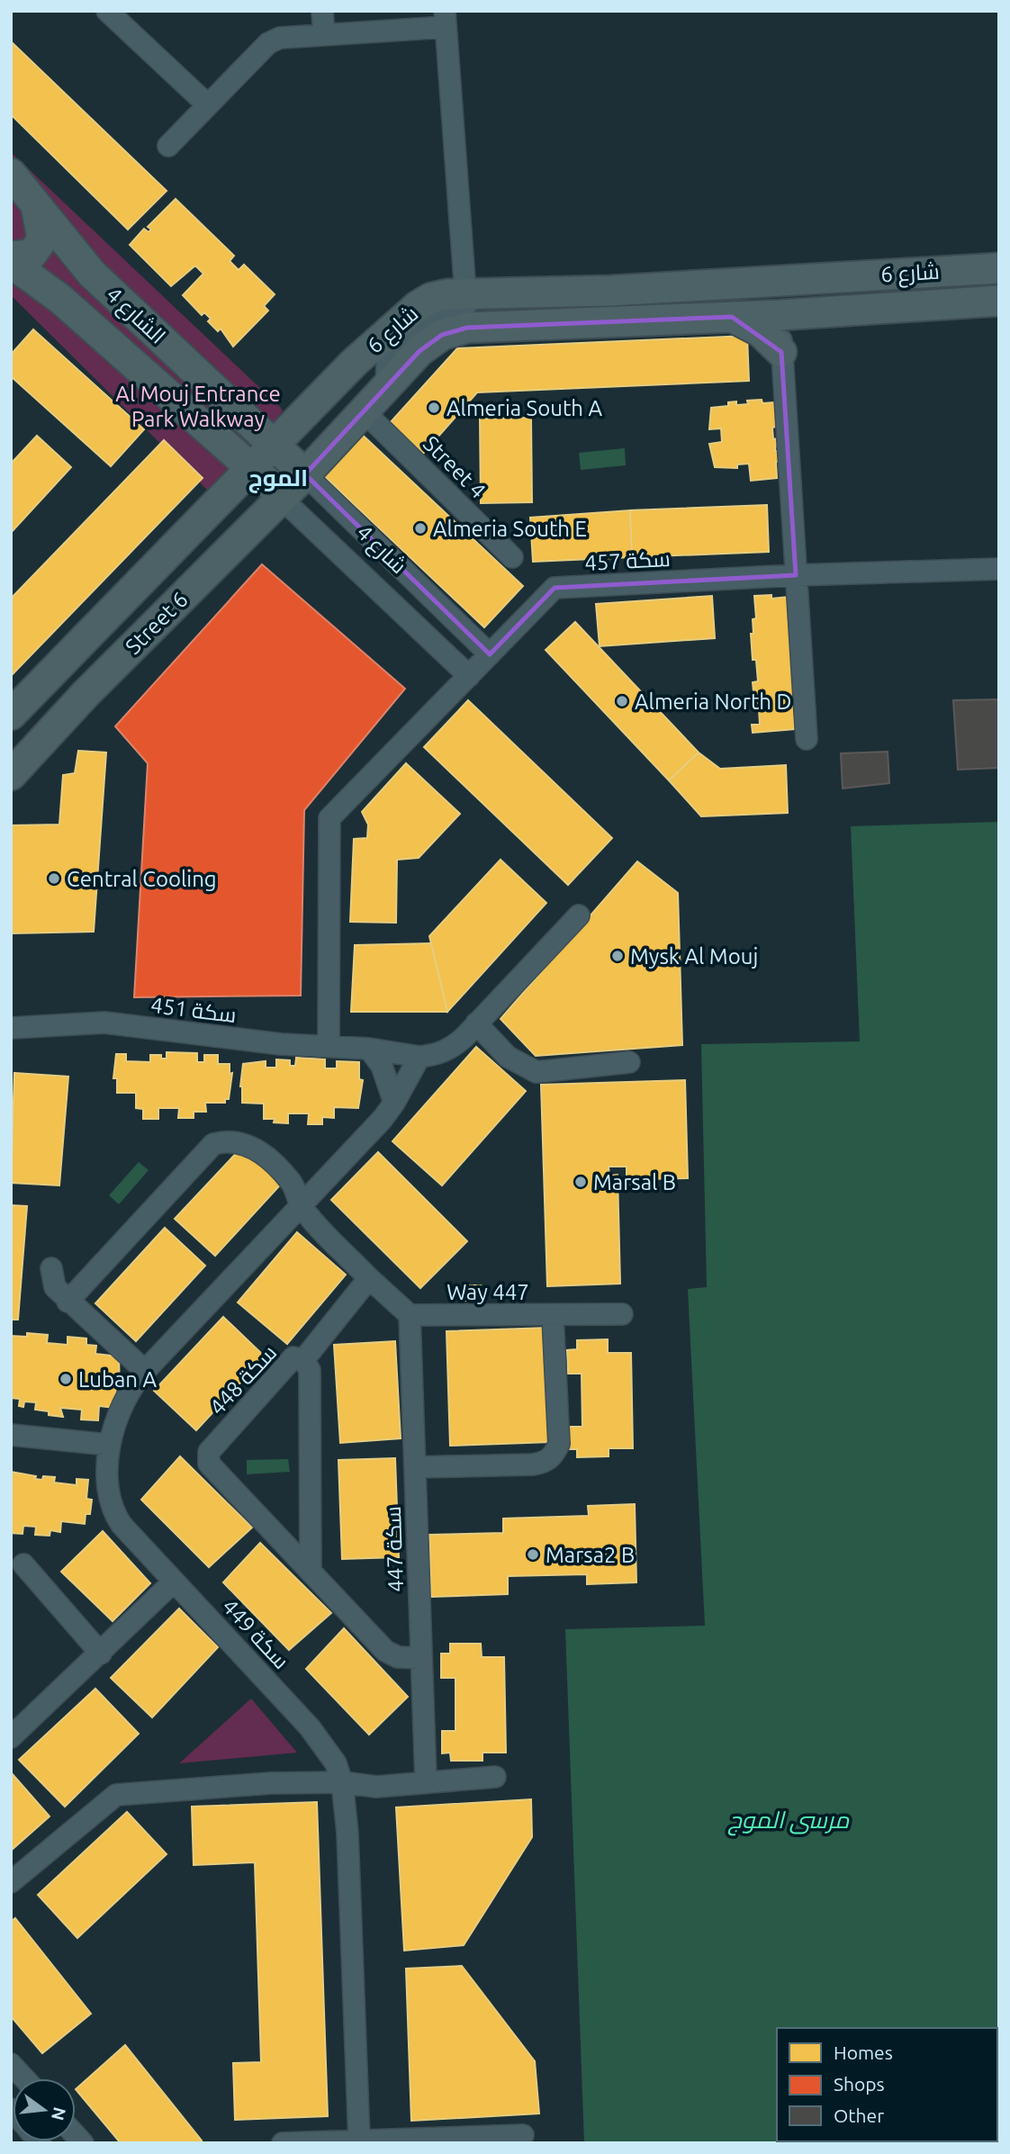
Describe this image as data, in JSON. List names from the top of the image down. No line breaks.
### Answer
{"streets":{"street":["شارع 6","الشارع 4","Street 4","شارع 4","سكة 457","Street 6","سكة 451","Way 447","سكة 448","سكة 447","سكة 449"]},"crossings":[["شارع 6","الشارع 4"],["شارع 6","Street 4"],["شارع 6","شارع 4"],["شارع 6","Street 6"],["الشارع 4","شارع 4"],["شارع 4","سكة 457"],["شارع 4","Street 6"],["سكة 457","سكة 451"],["سكة 451","سكة 449"],["Way 447","سكة 447"],["سكة 448","سكة 447"]],"districts":["الموج"],"water":["مرسى الموج"],"parks":["Al Mouj Entrance Park Walkway"],"places":["Almeria South A","Almeria South E","Almeria North D","Central Cooling","Mysk Al Mouj","Marsal B","Luban A","Marsa2 B"],"legend":["Homes","Shops","Other"],"north":"right"}
